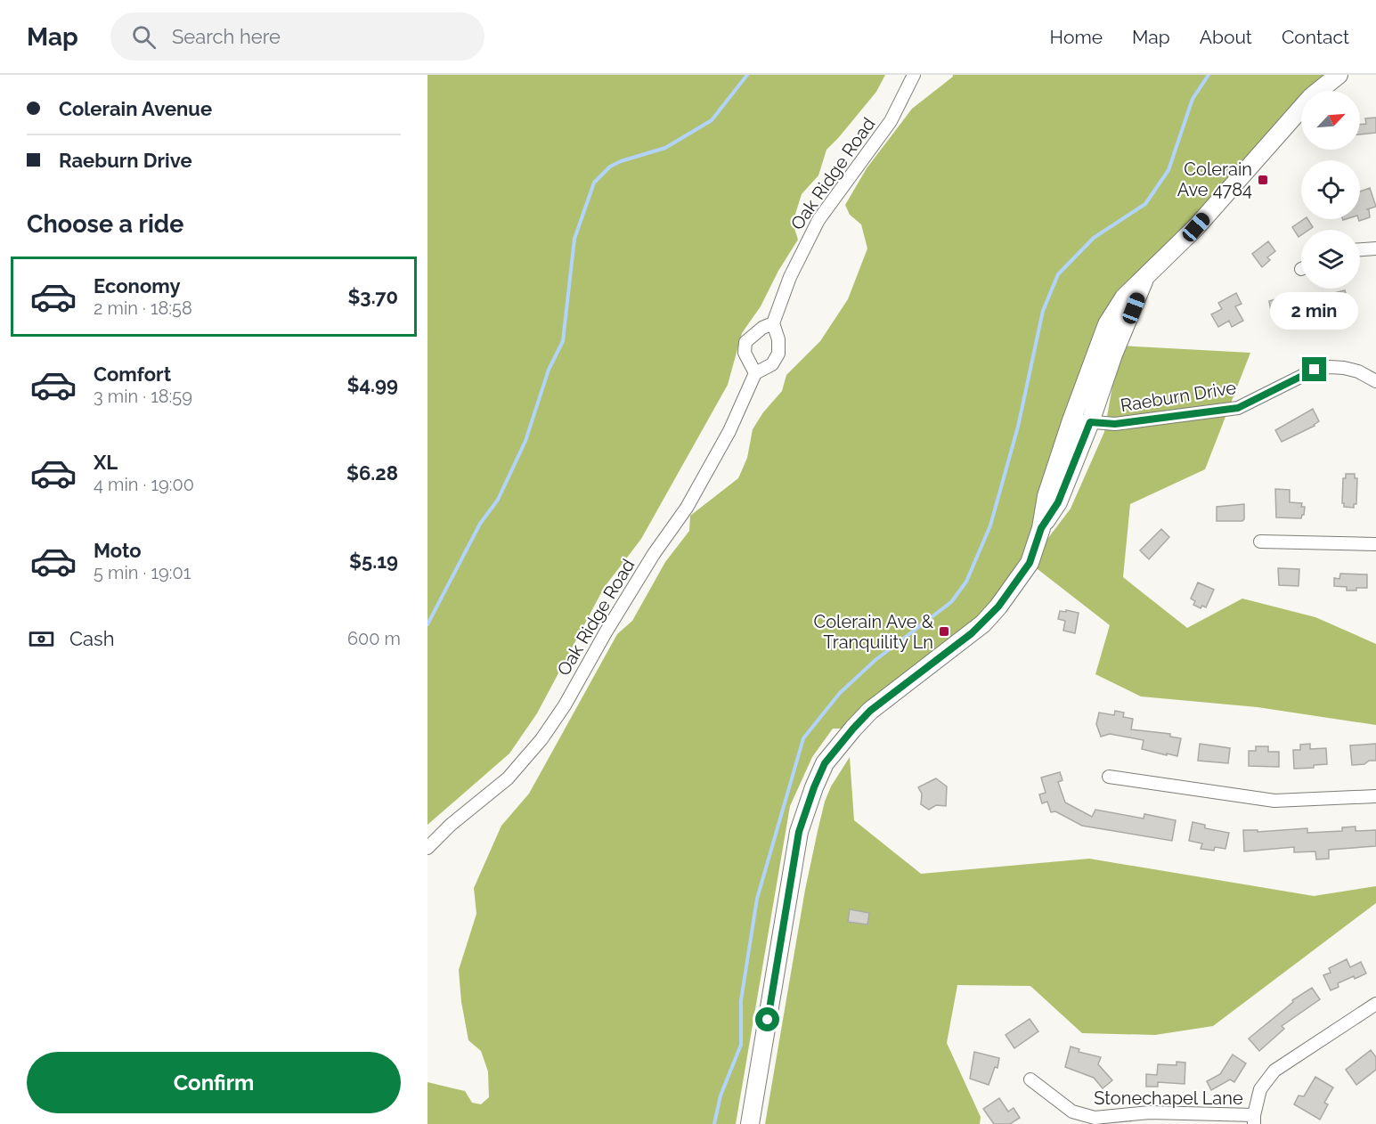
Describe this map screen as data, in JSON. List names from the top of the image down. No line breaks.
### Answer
{"streets":{"street":["Oak Ridge Road","Raeburn Drive","Stonechapel Lane"]},"places":{"transit":["Colerain Ave 4784","Colerain Ave & Tranquility Ln"]},"north":"top right","page":{"header":"Map","search":"Search here","nav":["Home","Map","About","Contact"],"banner":["Colerain Avenue","Raeburn Drive"],"heading":"Choose a ride","list":[{"name":"Economy","note":"2 min · 18:58","value":"$3.70"},{"name":"Comfort","note":"3 min · 18:59","value":"$4.99"},{"name":"XL","note":"4 min · 19:00","value":"$6.28"},{"name":"Moto","note":"5 min · 19:01","value":"$5.19"}],"bubble":"2 min","pay":["Cash","600 m"],"buttons":"Confirm"}}
